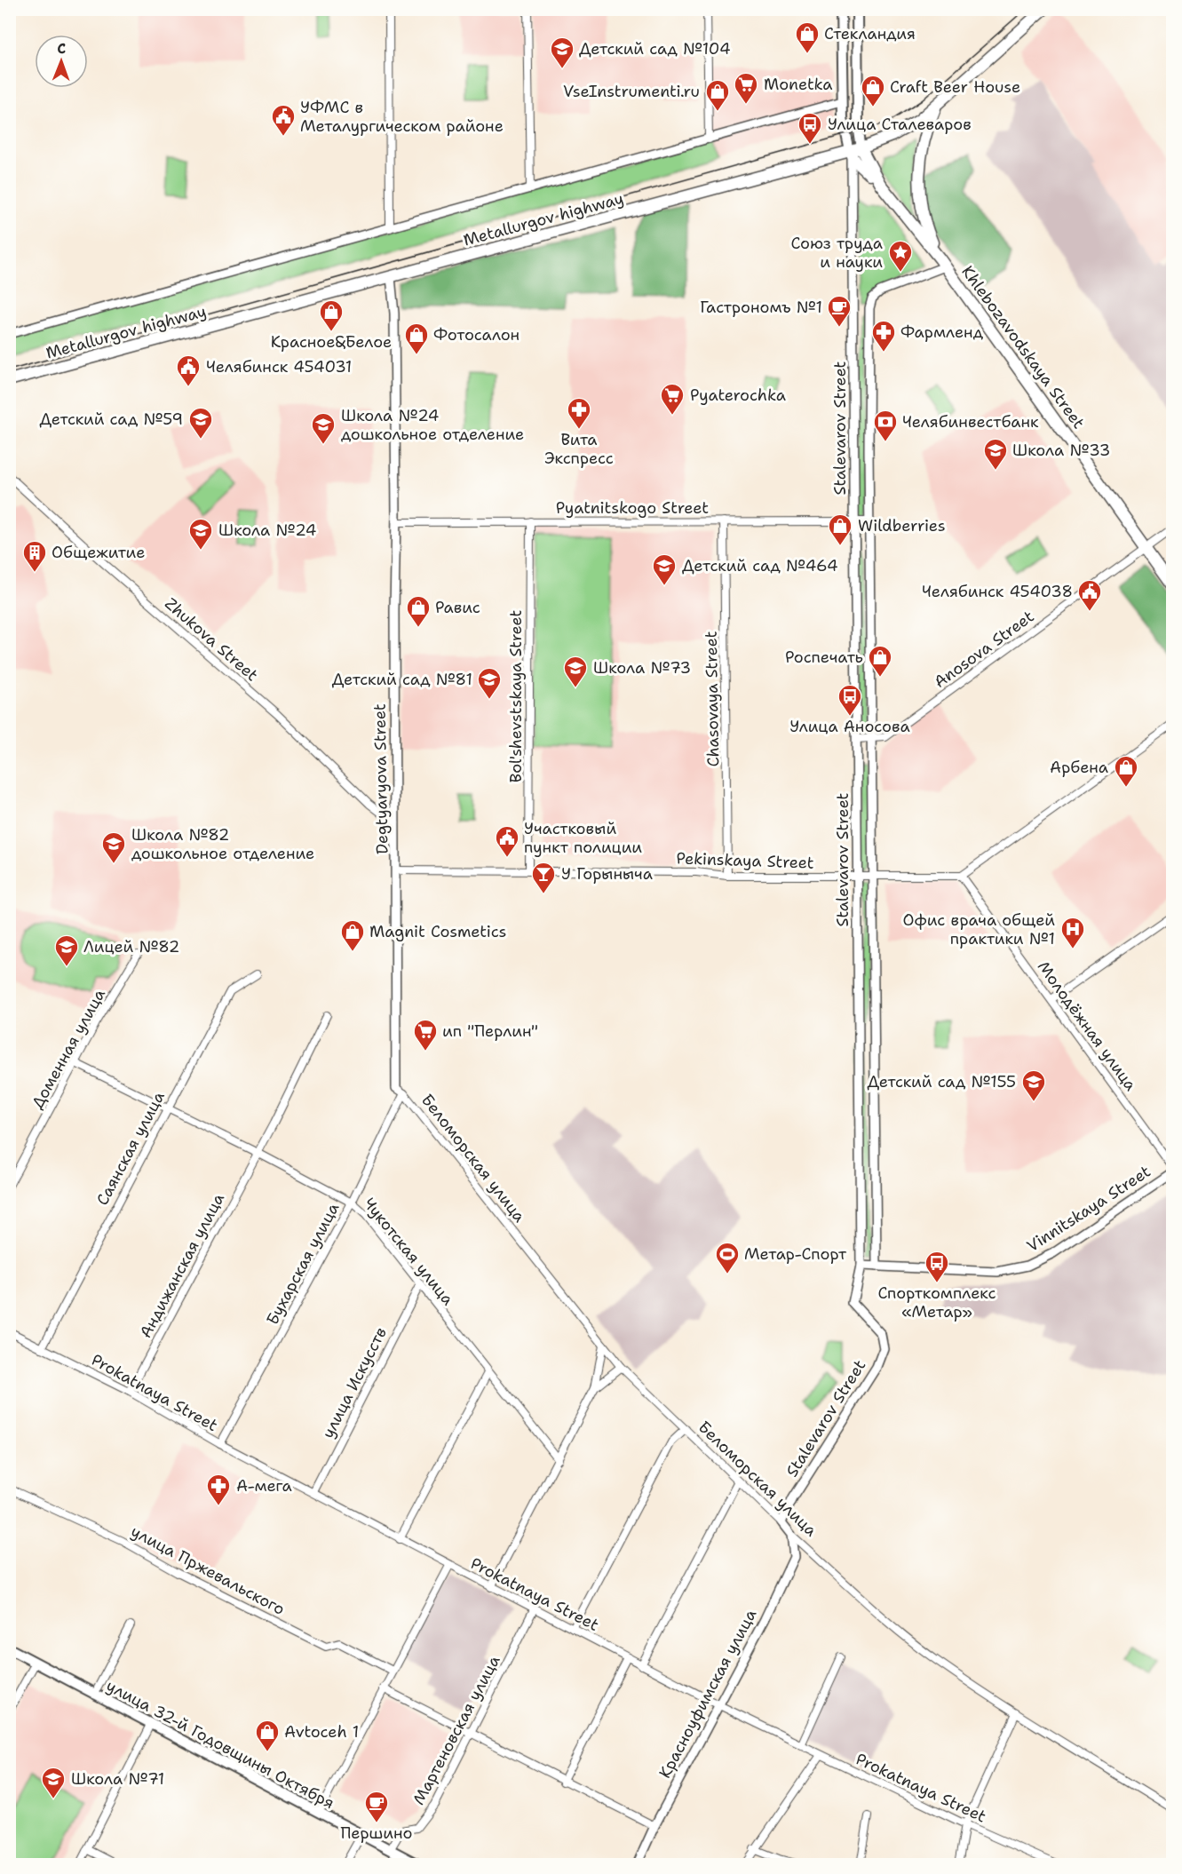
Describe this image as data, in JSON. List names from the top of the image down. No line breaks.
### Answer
{"streets":{"main road":["Metallurgov highway","Khlebozavodskaya Street","Stalevarov Street","улица 32-й Годовщины Октября"],"street":["Pyatnitskogo Street","Zhukova Street","Anosova Street","Bol'shevstskaya Street","Chasovaya Street","Degtyaryova Street","Pekinskaya Street","Молодёжная улица","Доменная улица","Саянская улица","Беломорская улица","Vinnitskaya Street","Чукотская улица","Бухарская улица","Андижанская улица","улица Искусств","Prokatnaya Street","улица Пржевальского","Красноуфимская улица","Мартеновская улица"]},"crossings":[["Metallurgov highway","Khlebozavodskaya Street"],["Metallurgov highway","Stalevarov Street"],["Metallurgov highway","Degtyaryova Street"],["Khlebozavodskaya Street","Stalevarov Street"],["Khlebozavodskaya Street","Anosova Street"],["Stalevarov Street","Pyatnitskogo Street"],["Stalevarov Street","Anosova Street"],["Stalevarov Street","Pekinskaya Street"],["Stalevarov Street","Беломорская улица"],["Stalevarov Street","Vinnitskaya Street"],["Pyatnitskogo Street","Bol'shevstskaya Street"],["Pyatnitskogo Street","Chasovaya Street"],["Pyatnitskogo Street","Degtyaryova Street"],["Zhukova Street","Degtyaryova Street"],["Bol'shevstskaya Street","Pekinskaya Street"],["Chasovaya Street","Pekinskaya Street"],["Degtyaryova Street","Pekinskaya Street"],["Degtyaryova Street","Беломорская улица"],["Pekinskaya Street","Молодёжная улица"],["Доменная улица","Чукотская улица"],["Саянская улица","Чукотская улица"],["Саянская улица","Prokatnaya Street"],["Беломорская улица","Бухарская улица"],["Беломорская улица","Красноуфимская улица"],["Чукотская улица","Бухарская улица"],["Чукотская улица","Андижанская улица"],["Чукотская улица","улица Искусств"],["Бухарская улица","Prokatnaya Street"],["Андижанская улица","Prokatnaya Street"],["улица Искусств","Prokatnaya Street"],["Prokatnaya Street","Красноуфимская улица"],["Prokatnaya Street","Мартеновская улица"],["Мартеновская улица","улица 32-й Годовщины Октября"]],"places":{"shop":["Стекландия","Craft Beer House","VseInstrumenti.ru","Красное&Белое","Фотосалон","Wildberries","Равис","Роспечать","Арбена","Magnit Cosmetics","Avtoceh 1"],"school or university":["Детский сад №104","Детский сад №59","Школа №24 дошкольное отделение","Школа №33","Школа №24","Детский сад №464","Школа №73","Детский сад №81","Школа №82 дошкольное отделение","Лицей №82","Детский сад №155","Школа №71"],"supermarket":["Monetka","Pyaterochka","ип \"Перлин\""],"public building":["УФМС в Металургическом районе","Челябинск 454031","Челябинск 454038","Участковый пункт полиции"],"bus stop":["Улица Сталеваров","Улица Аносова","Спорткомплекс «Метар»"],"place":["Союз труда и науки"],"cafe":["Гастрономъ №1","Першино"],"pharmacy":["Фармленд","Вита Экспресс","А-мега"],"bank":["Челябинвестбанк"],"building":["Общежитие"],"bar":["У Горыныча"],"hospital":["Офис врача общей практики №1"],"sports":["Метар-Спорт"]},"north":"top"}
